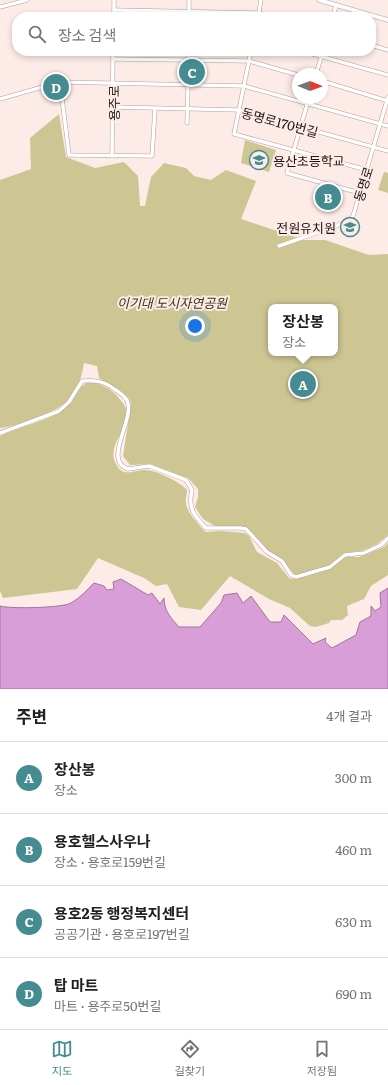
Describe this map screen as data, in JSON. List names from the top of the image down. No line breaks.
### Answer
{"streets":{"street":["용주로","동명로170번길","동명로"]},"crossings":[["용주로","동명로170번길"],["동명로170번길","동명로"]],"parks":["이기대 도시자연공원"],"places":{"school or university":["용산초등학교","전원유치원"]},"north":"right","page":{"search":"장소 검색","pins":["C","D","B","A"],"popup":["장산봉","장소"],"heading":["주변","4개 결과"],"list":[{"mark":"A","name":"장산봉","note":"장소","value":"300 m"},{"mark":"B","name":"용호헬스사우나","note":"장소 · 용호로159번길","value":"460 m"},{"mark":"C","name":"용호2동 행정복지센터","note":"공공기관 · 용호로197번길","value":"630 m"},{"mark":"D","name":"탑 마트","note":"마트 · 용주로50번길","value":"690 m"}],"nav":["지도","길찾기","저장됨"]}}
